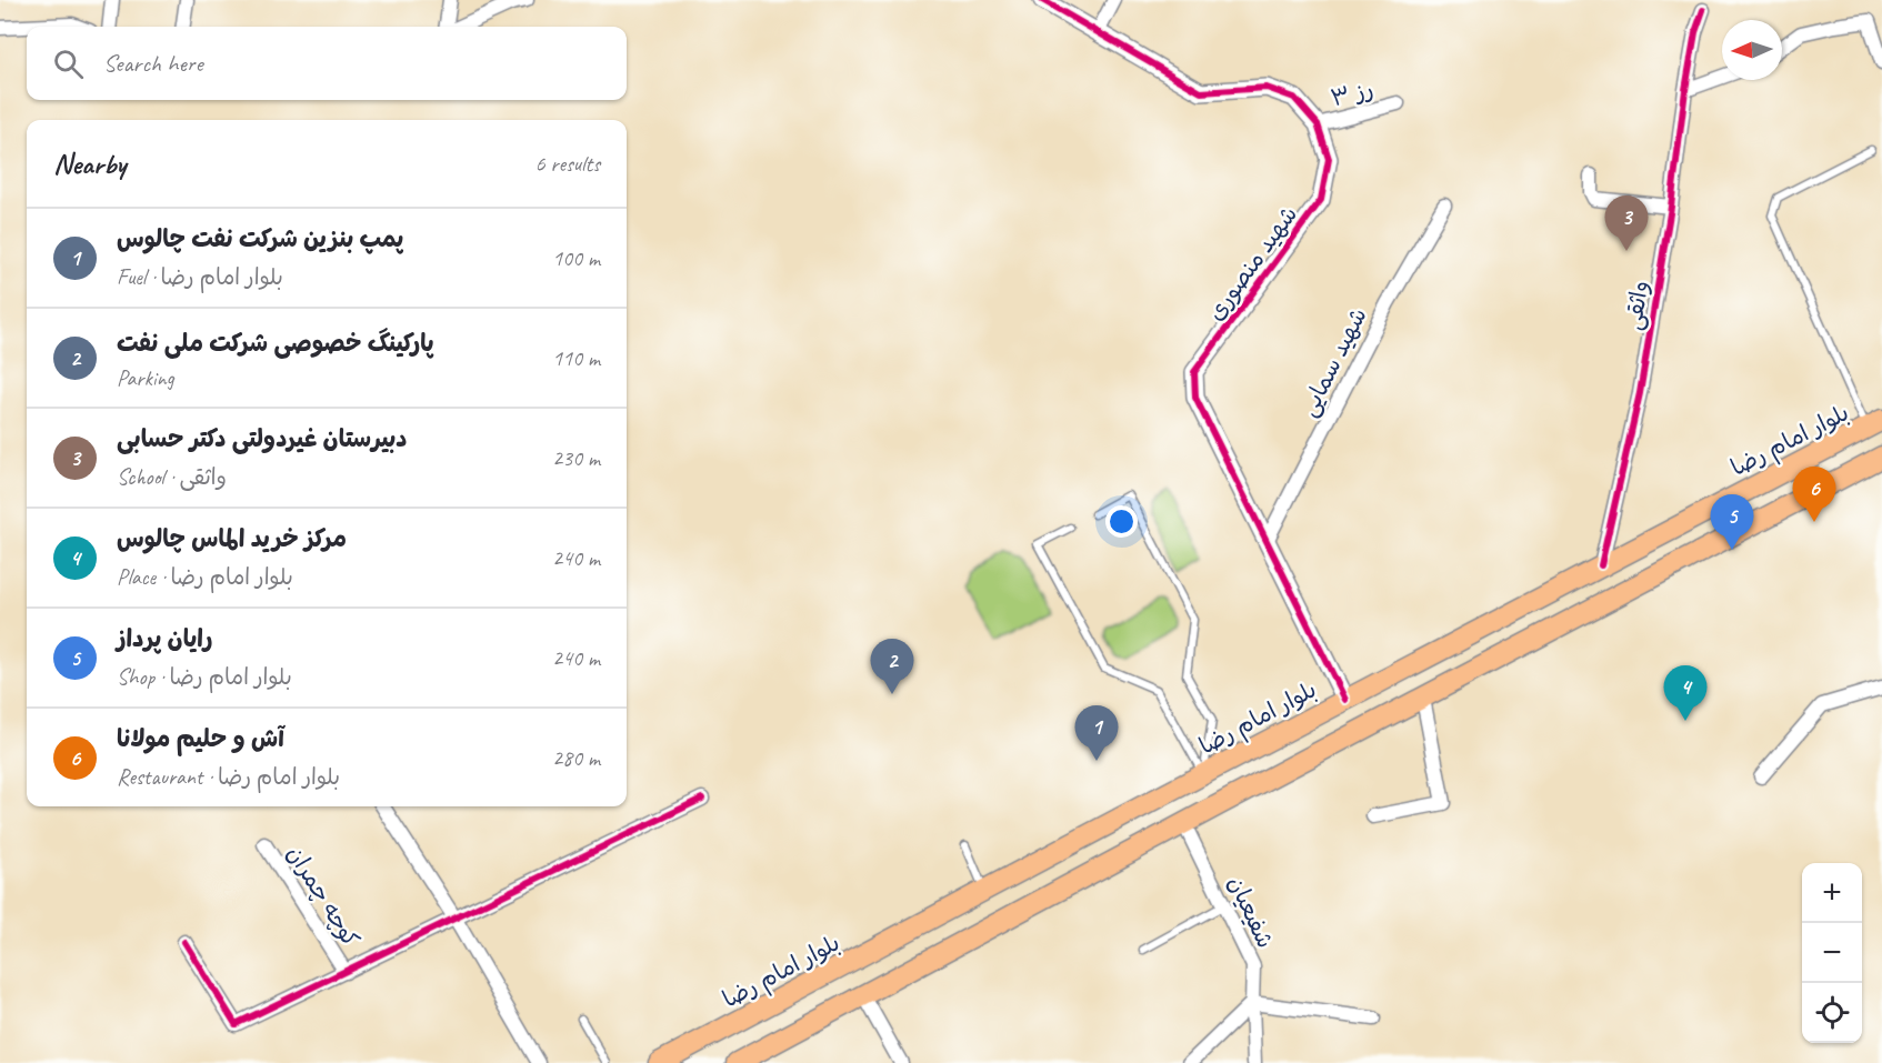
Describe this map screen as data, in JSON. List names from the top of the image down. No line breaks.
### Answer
{"streets":{"main road":["بلوار امام رضا"],"street":["رز ۳","شهید منصوری","واثقی","شهید سمایی","کوچه چمران","شفیعیان"]},"crossings":[["رز ۳","شهید منصوری"],["شهید منصوری","شهید سمایی"],["شهید منصوری","بلوار امام رضا"],["واثقی","بلوار امام رضا"]],"north":"left","page":{"search":"Search here","heading":["Nearby","6 results"],"pins":["3","6","5","2","4","1"],"list":[{"mark":"1","name":"پمپ بنزین شرکت نفت چالوس","note":"Fuel · بلوار امام رضا","value":"100 m"},{"mark":"2","name":"پارکینگ خصوصی شرکت ملی نفت","note":"Parking","value":"110 m"},{"mark":"3","name":"دبیرستان غیردولتی دکتر حسابی","note":"School · واثقی","value":"230 m"},{"mark":"4","name":"مرکز خرید الماس چالوس","note":"Place · بلوار امام رضا","value":"240 m"},{"mark":"5","name":"رایان پرداز","note":"Shop · بلوار امام رضا","value":"240 m"},{"mark":"6","name":"آش و حلیم مولانا","note":"Restaurant · بلوار امام رضا","value":"280 m"}],"map_buttons":["+","−"]}}
